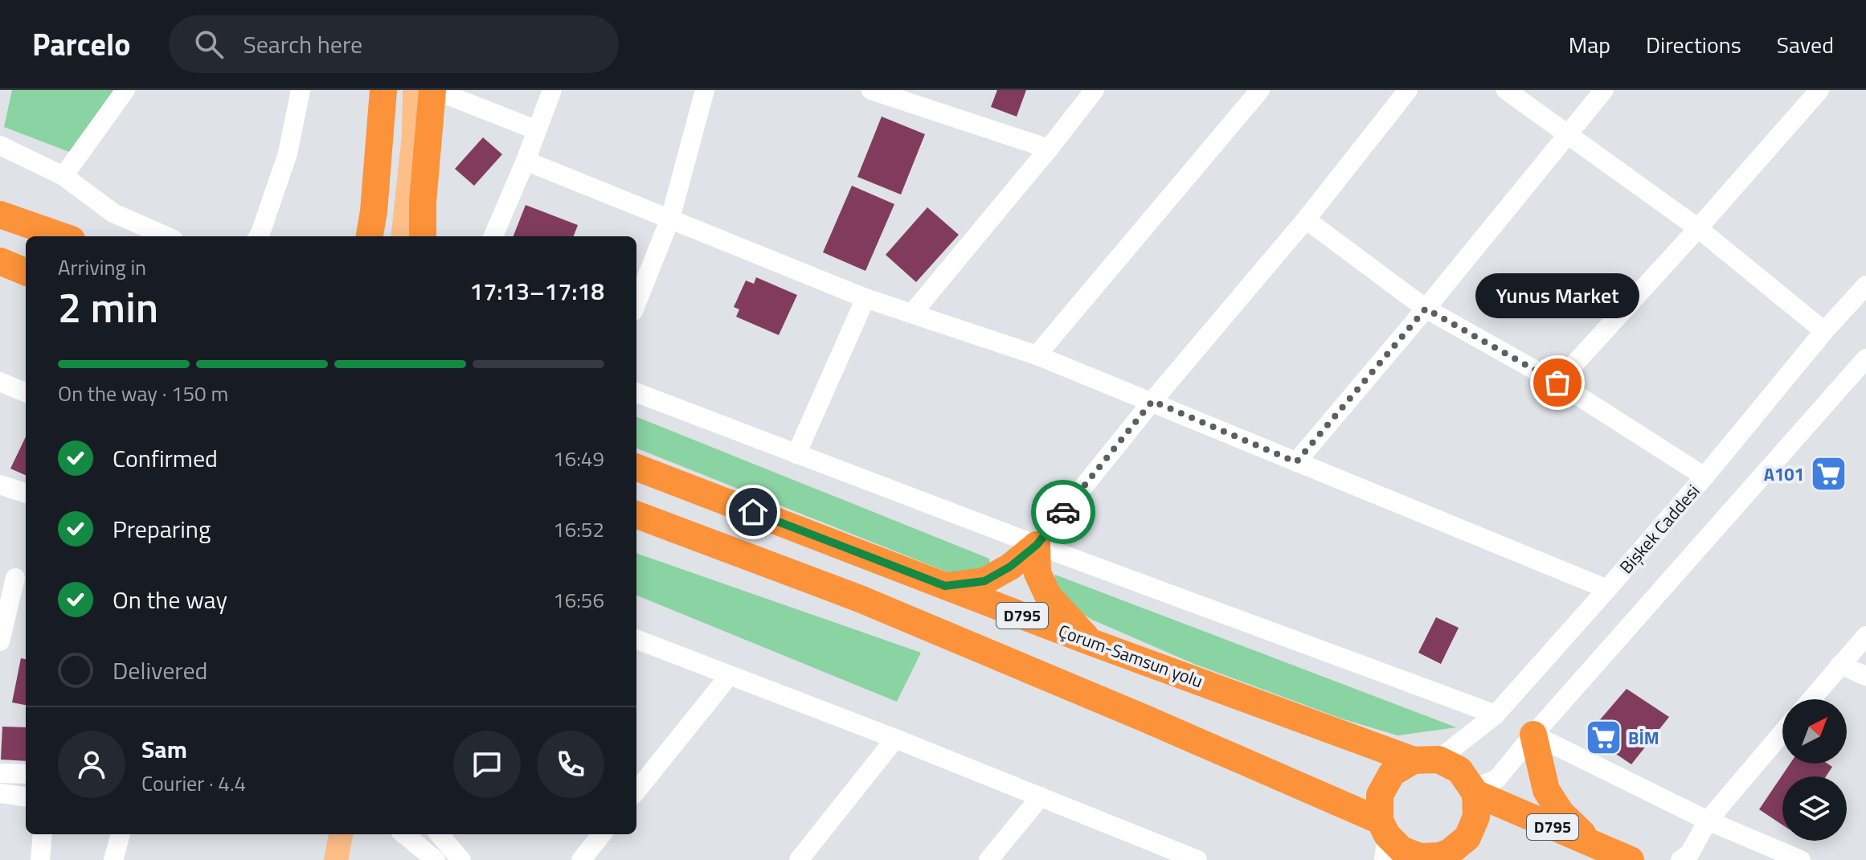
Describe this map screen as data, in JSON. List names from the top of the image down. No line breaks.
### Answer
{"streets":{"highway":["D795","Çorum-Samsun yolu"],"street":["Bişkek Caddesi"]},"crossings":[["Bişkek Caddesi","D795"],["Bişkek Caddesi","Çorum-Samsun yolu"],["D795","Çorum-Samsun yolu"]],"places":{"other":["Yunus Market"],"supermarket":["A101","BİM"]},"north":"top right","page":{"header":"Parcelo","search":"Search here","nav":["Map","Directions","Saved"],"heading":["2 min","Arriving in","17:13–17:18"],"panel":["Sam","Courier · 4.4"],"bubble":"Yunus Market","bar":"On the way · 150 m","list":[["Confirmed","16:49"],["Preparing","16:52"],["On the way","16:56"],"Delivered"]}}
